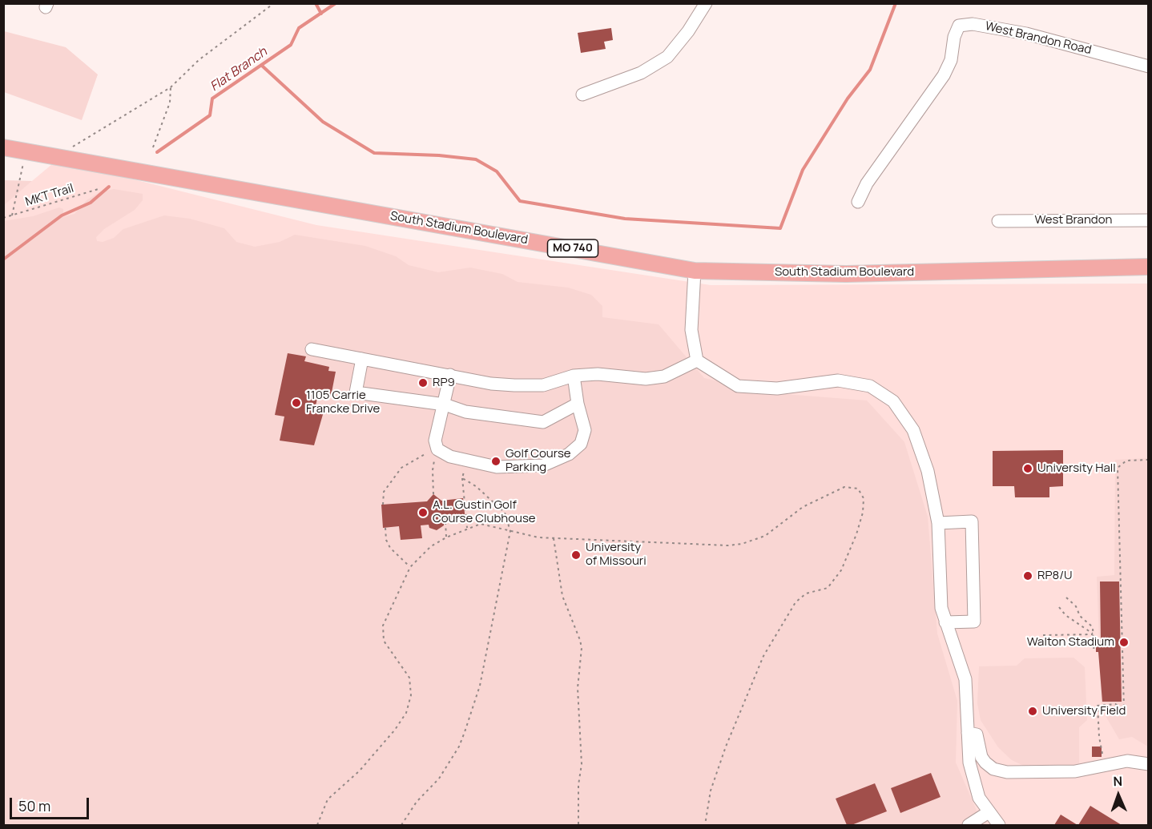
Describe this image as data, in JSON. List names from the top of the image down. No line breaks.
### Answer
{"streets":{"main road":["South Stadium Boulevard","MO 740"],"street":["West Brandon Road","West Brandon"],"path":["MKT Trail"]},"water":["Flat Branch"],"places":["RP9","1105 Carrie Francke Drive","Golf Course Parking","University Hall","A.L. Gustin Golf Course Clubhouse","University of Missouri","RP8/U","Walton Stadium","University Field"],"scale_bar":"50 m","north":"top"}
